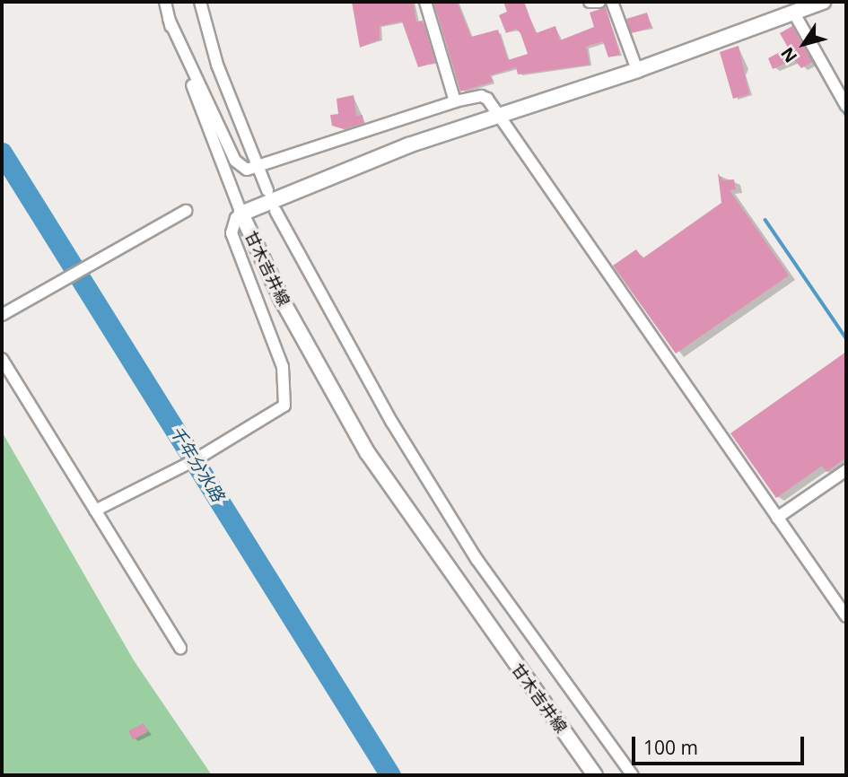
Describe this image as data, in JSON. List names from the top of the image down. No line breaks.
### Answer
{"streets":{"main road":["甘木吉井線"]},"water":["千年分水路"],"scale_bar":"100 m","north":"bottom left"}
